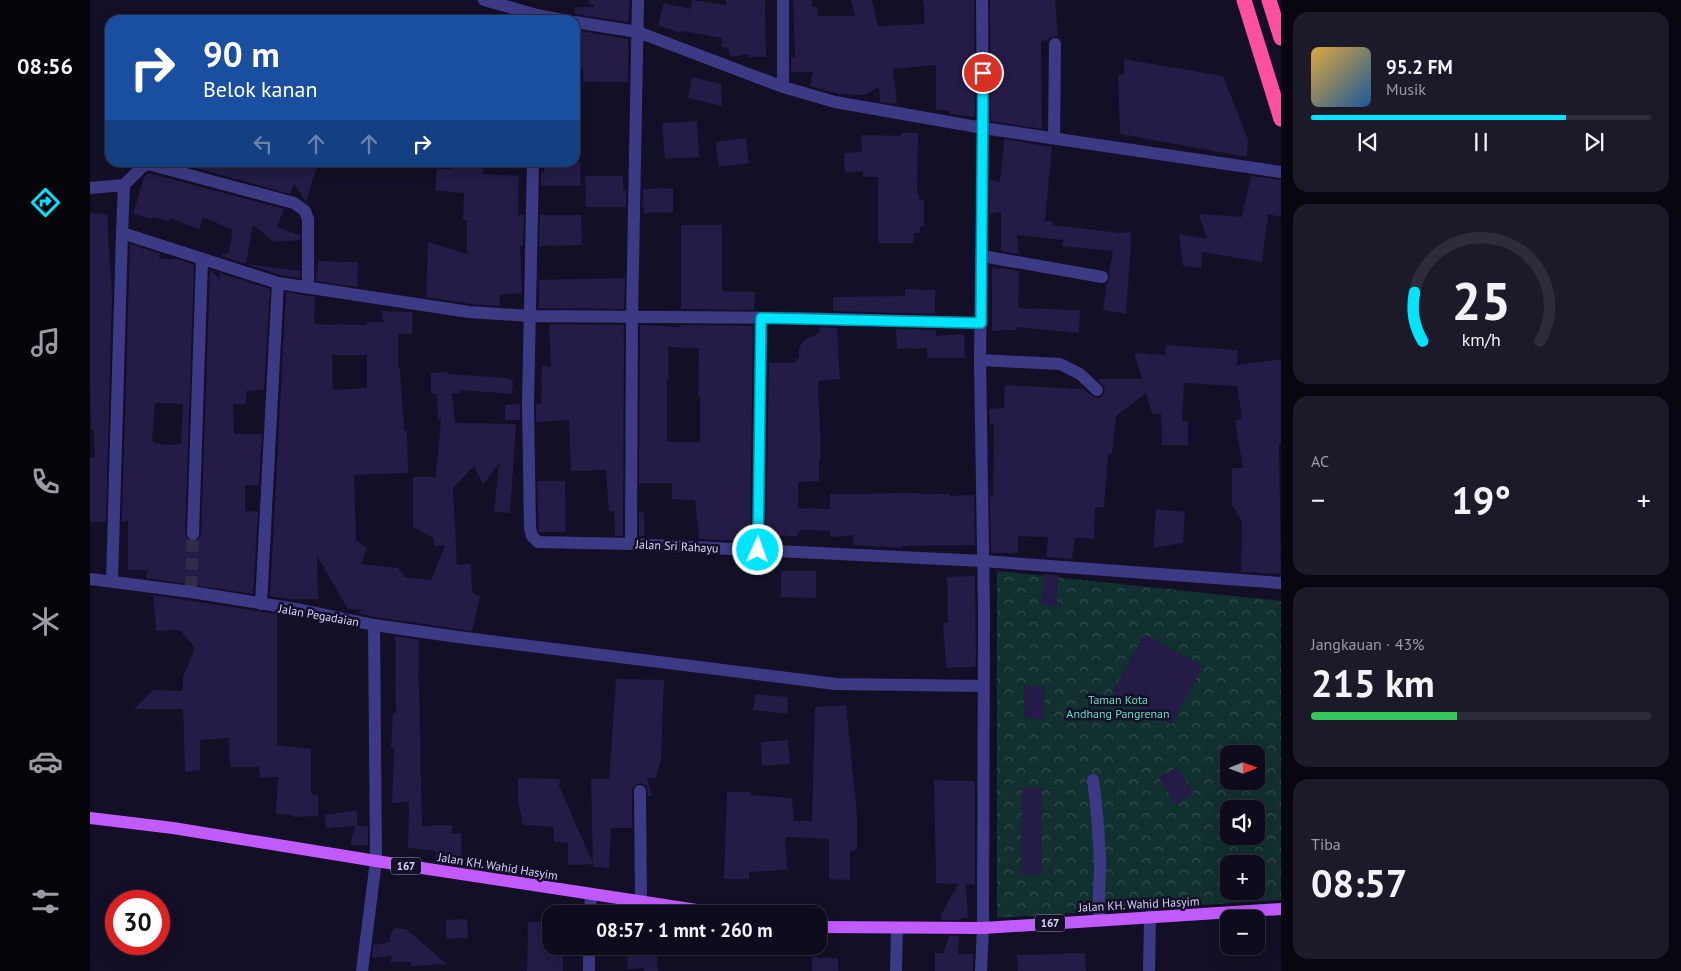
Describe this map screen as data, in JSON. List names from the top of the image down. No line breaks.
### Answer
{"streets":{"main road":["167","Jalan KH. Wahid Hasyim"],"street":["Jalan Sri Rahayu","Jalan Pegadaian"]},"crossings":[["Jalan Pegadaian","Jalan KH. Wahid Hasyim"]],"parks":["Taman Kota Andhang Pangrenan"],"north":"right","page":{"tabs":"08:56","turn":["90 m","Belok kanan"],"song":["95.2 FM","Musik"],"tile":["AC",["Jangkauan · 43%","215 km"],["Tiba","08:57"]],"heat":["−","19°","+"],"map_buttons":["+","−"],"limit":"30","trip":"08:57 · 1 mnt · 260 m","gauge":["25","km/h"]}}
